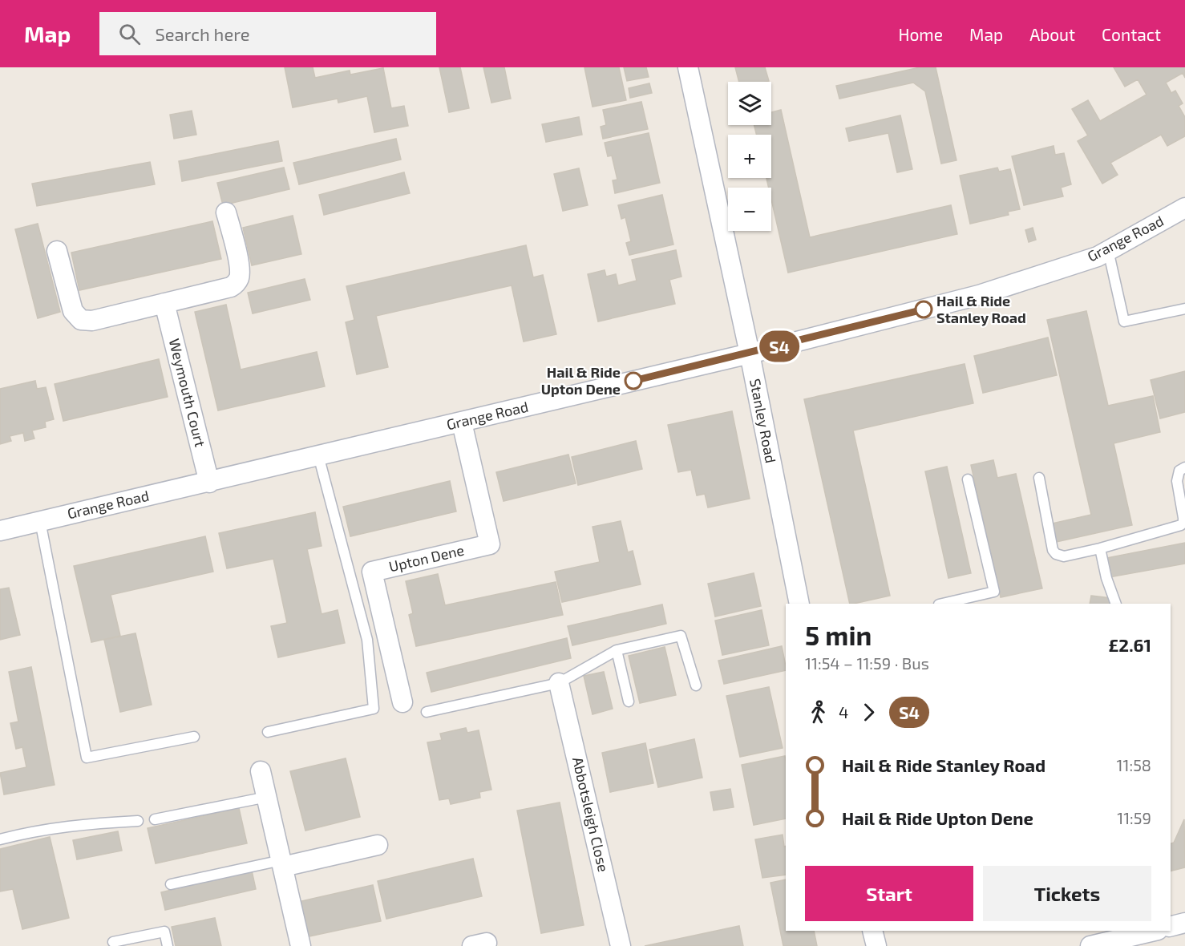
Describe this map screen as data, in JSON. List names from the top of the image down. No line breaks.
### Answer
{"streets":{"street":["Grange Road","Weymouth Court","Stanley Road","Upton Dene","Abbotsleigh Close"]},"crossings":[["Grange Road","Weymouth Court"],["Grange Road","Stanley Road"],["Grange Road","Upton Dene"]],"places":["Hail & Ride Stanley Road","Hail & Ride Upton Dene"],"lines":["bus line S4"],"page":{"header":"Map","search":"Search here","nav":["Home","Map","About","Contact"],"on_map":"S4","map_buttons":["+","−"],"heading":["5 min","11:54 – 11:59 · Bus","£2.61"],"legs":["4","S4"],"list":[{"name":"Hail & Ride Stanley Road","value":"11:58"},{"name":"Hail & Ride Upton Dene","value":"11:59"}],"buttons":["Start","Tickets"]}}
